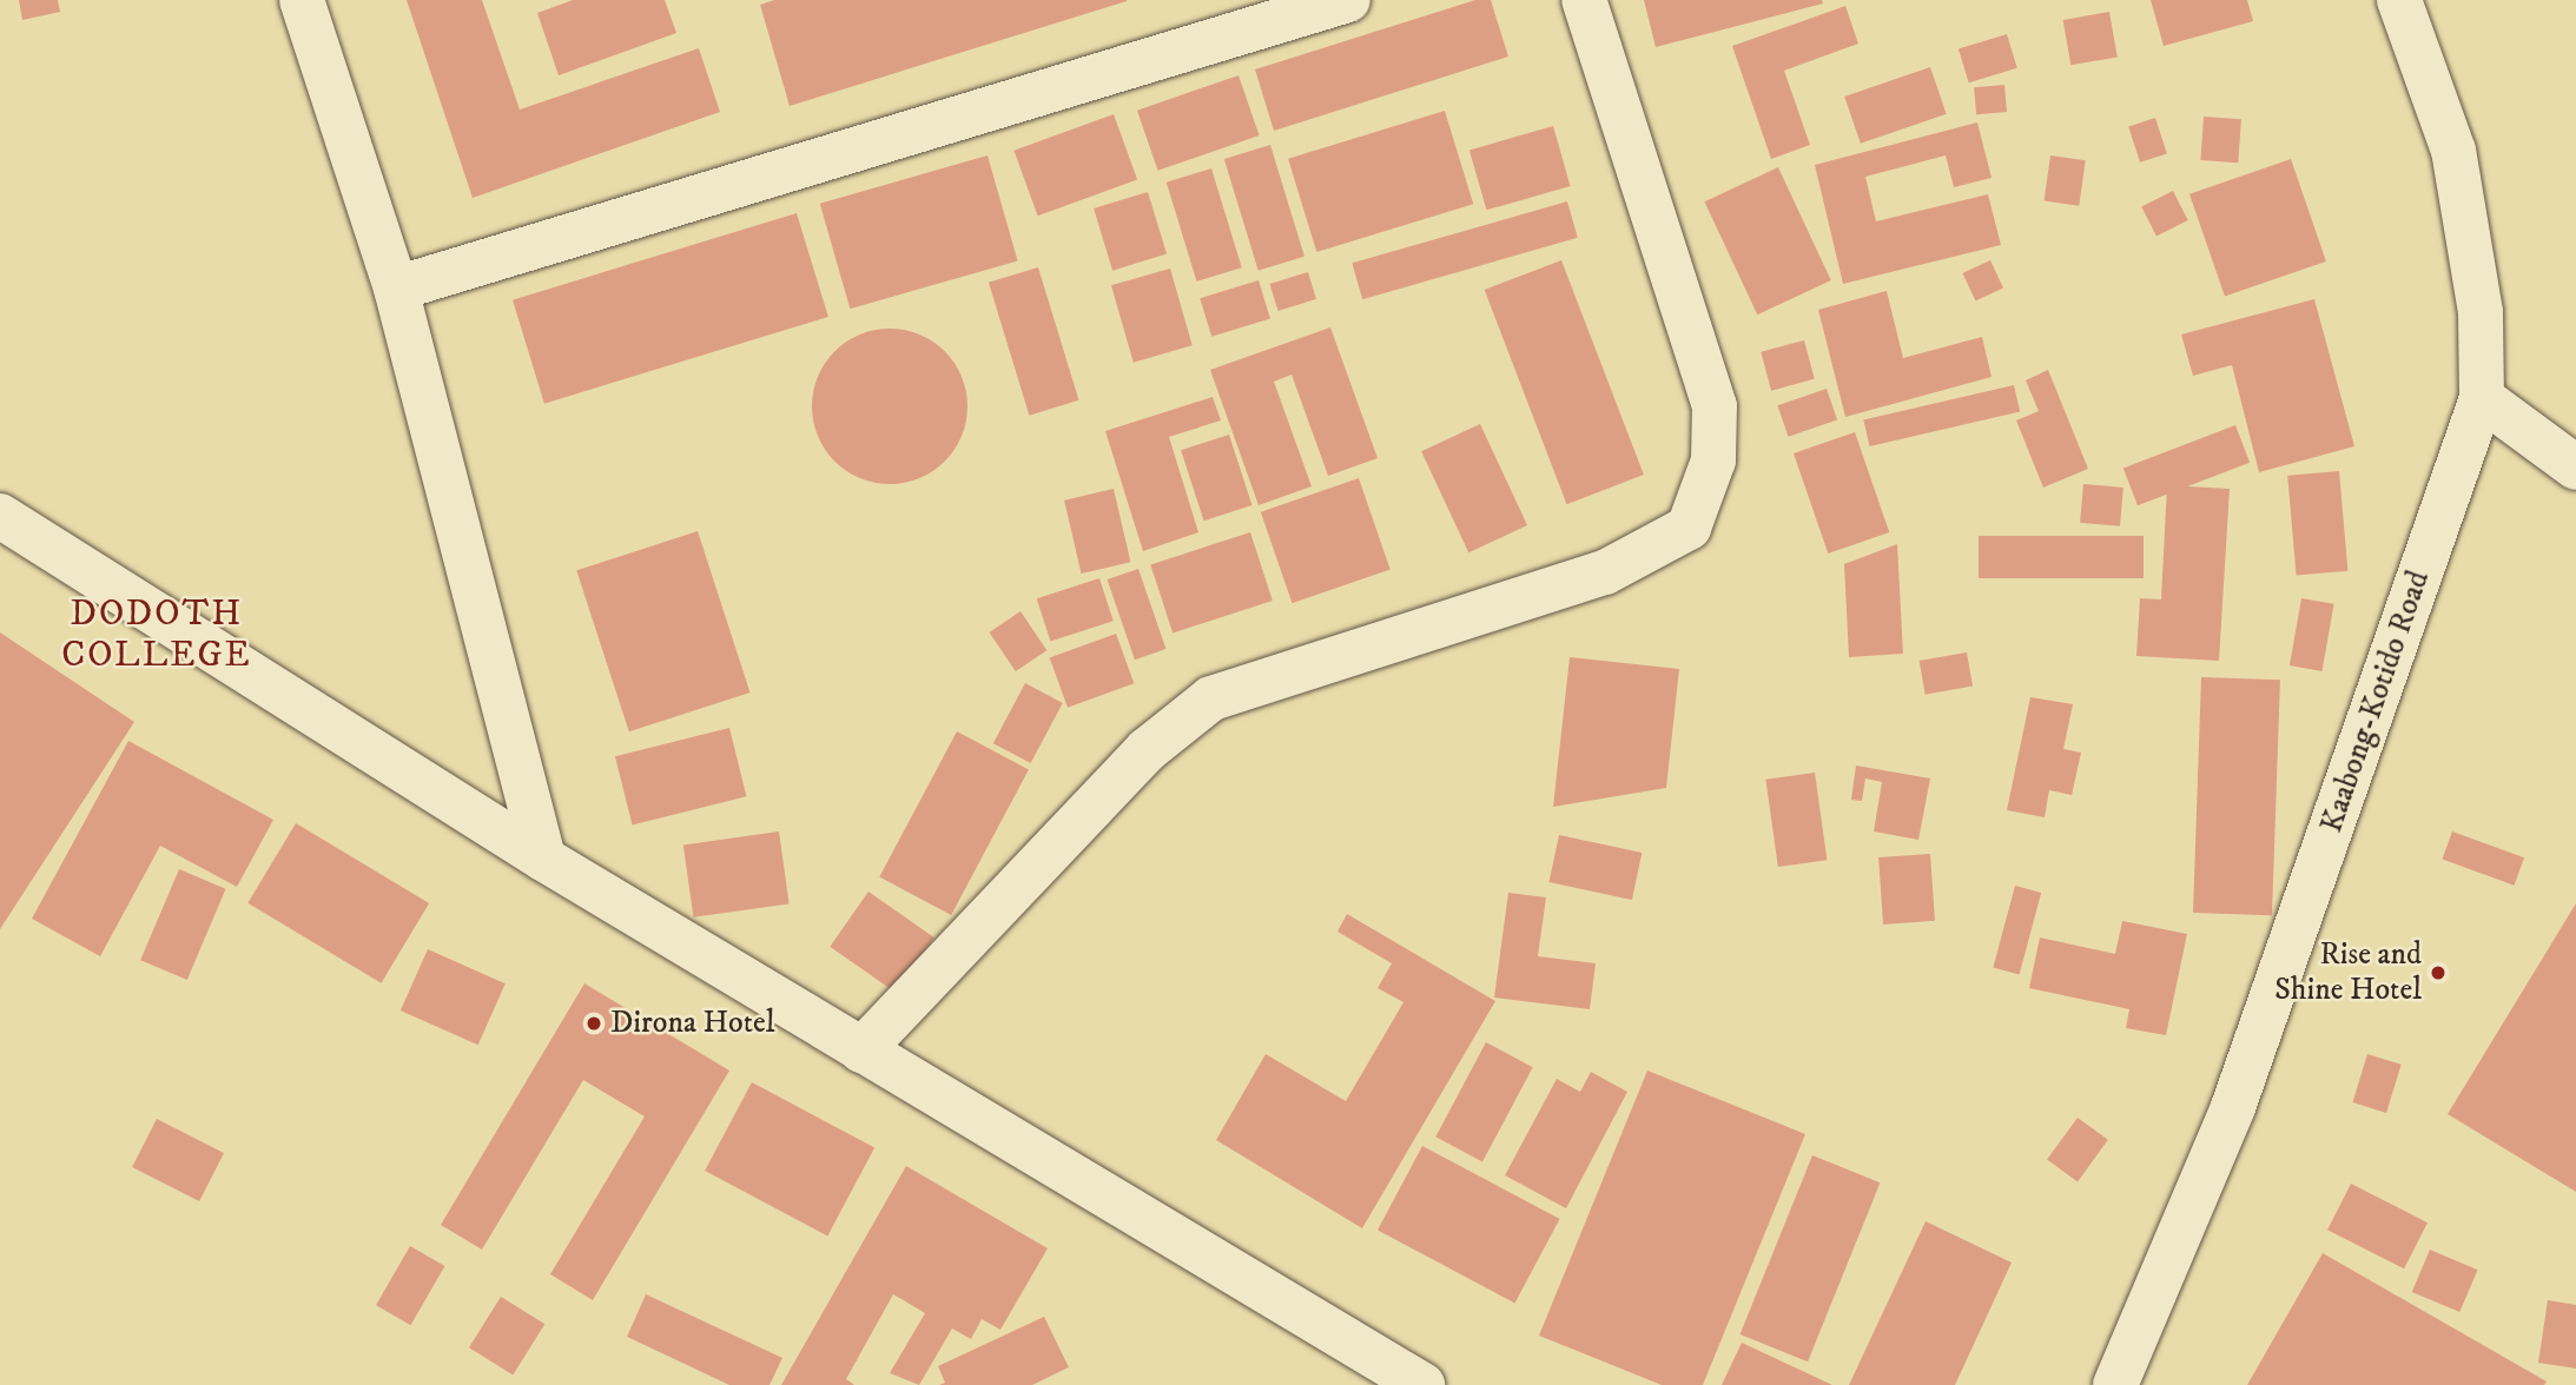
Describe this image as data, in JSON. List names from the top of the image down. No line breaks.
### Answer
{"streets":{"street":["Kaabong-Kotido Road"]},"districts":["DODOTH COLLEGE"],"places":["Rise and Shine Hotel","Dirona Hotel"]}
